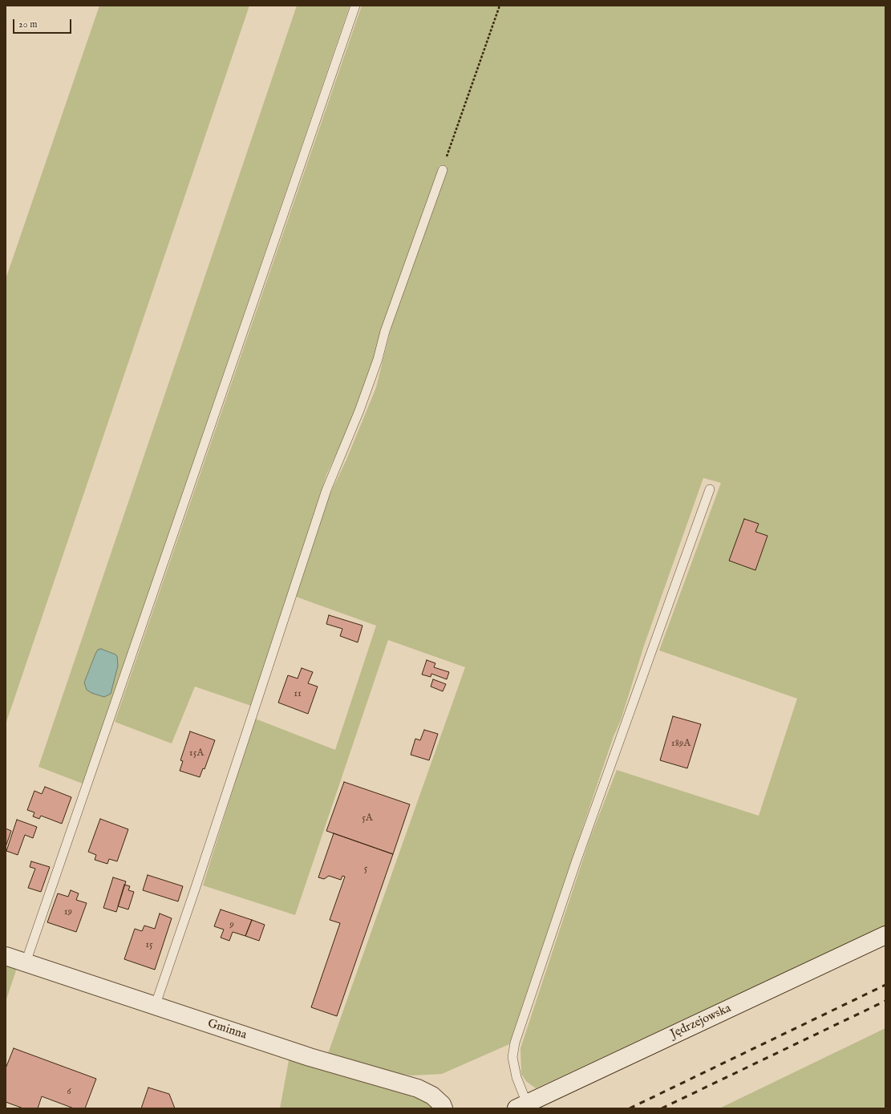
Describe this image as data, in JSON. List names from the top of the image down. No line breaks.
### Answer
{"streets":{"street":["Jędrzejowska","Gminna"]},"house_numbers":["11","189A","15A","5A","5","19","9","15","6"],"scale_bar":"20 m"}
